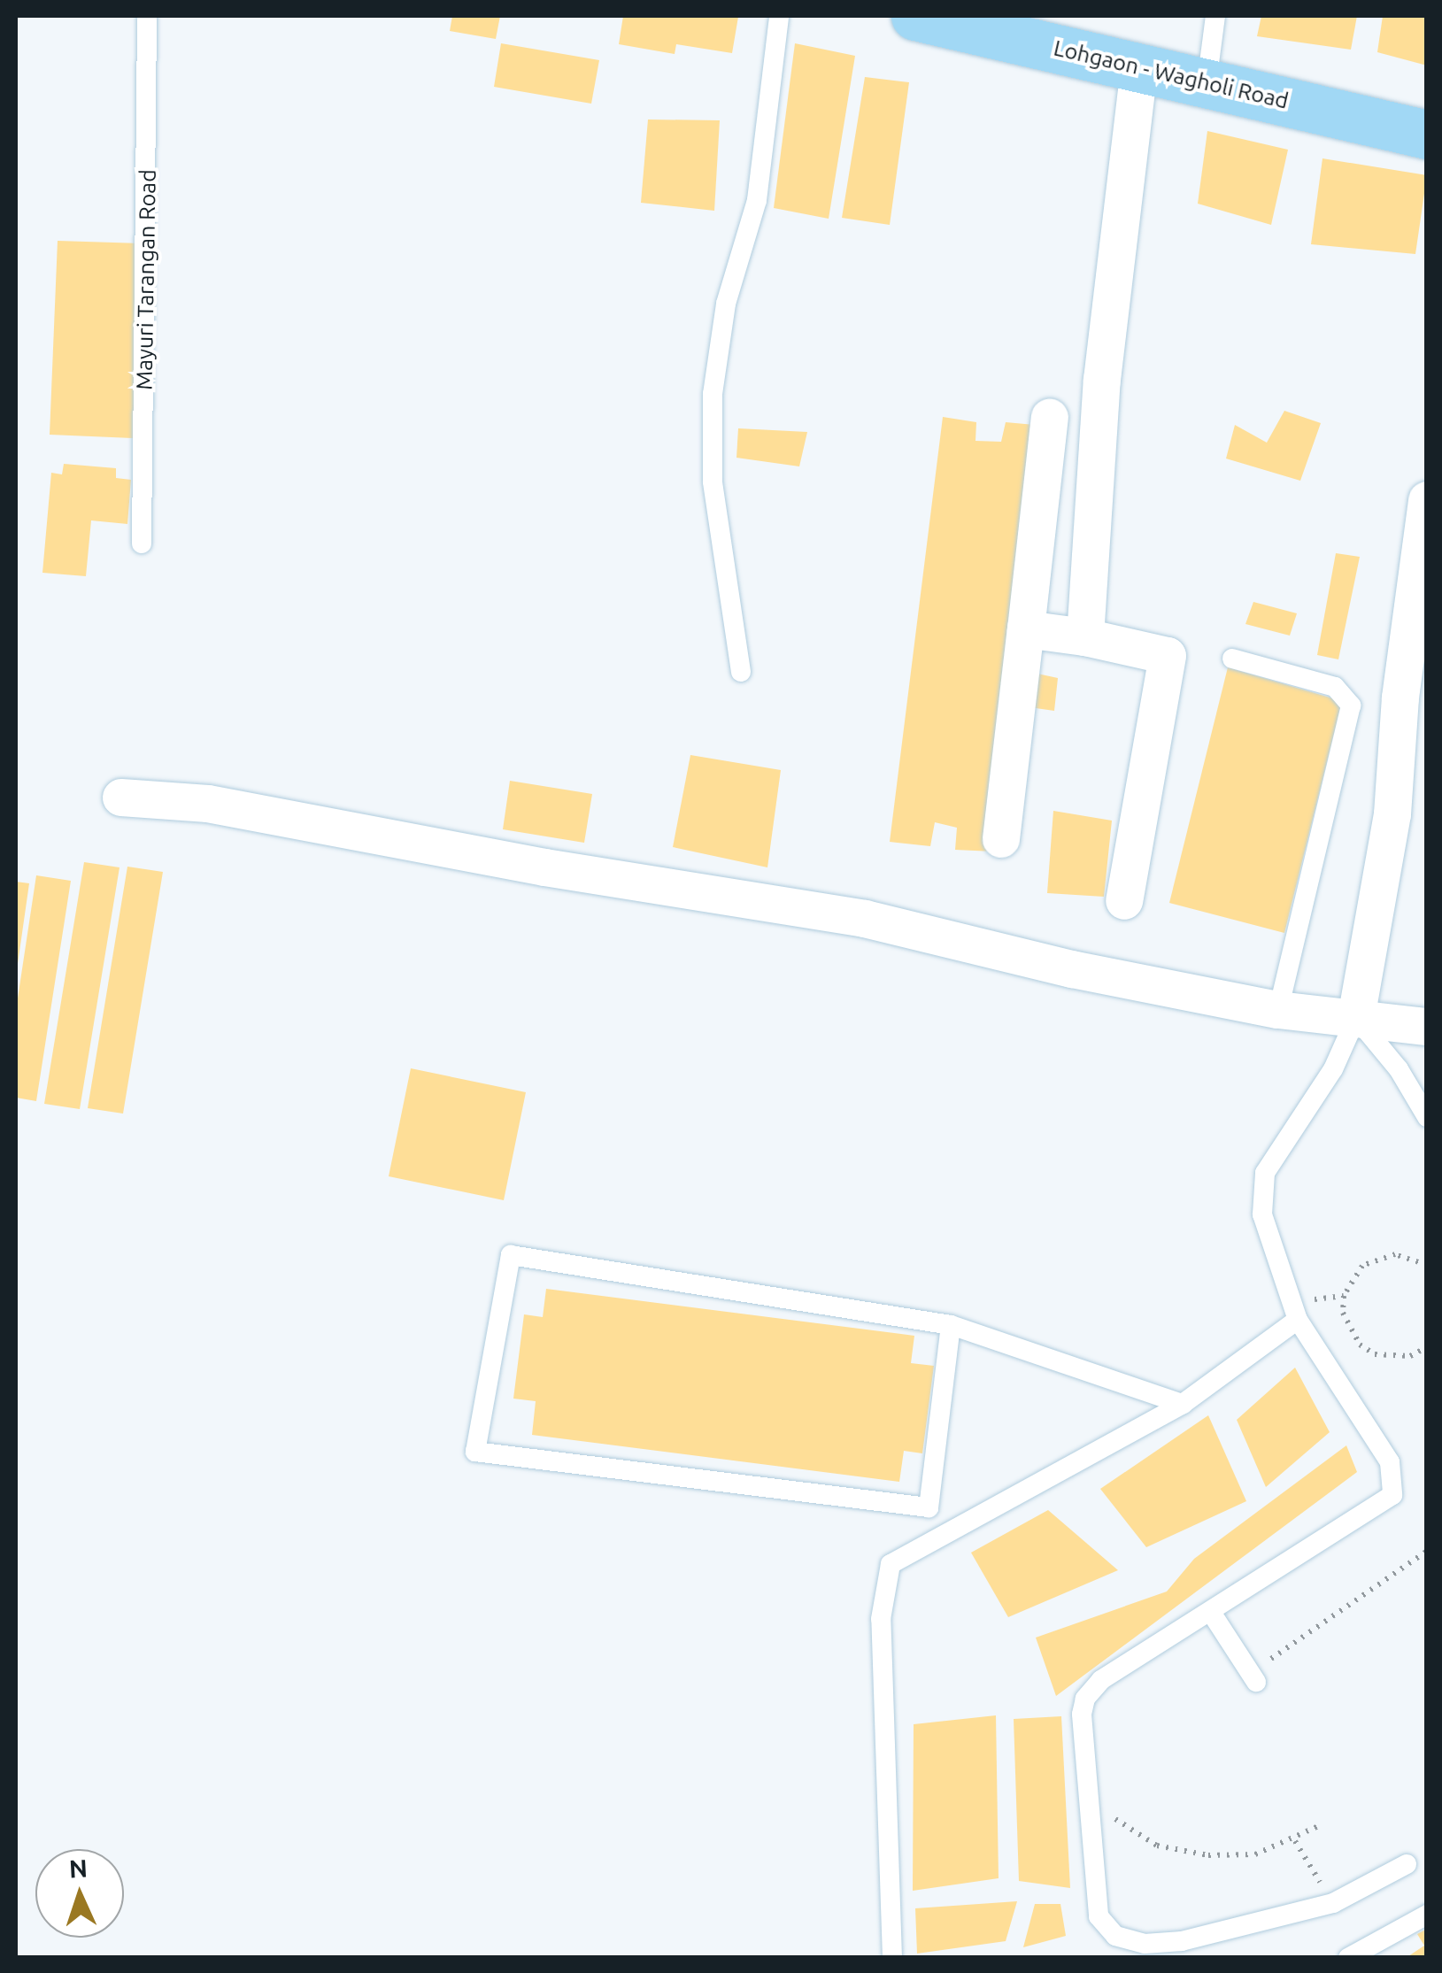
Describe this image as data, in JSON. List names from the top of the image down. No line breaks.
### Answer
{"streets":{"main road":["Lohgaon - Wagholi Road"],"lane":["Mayuri Tarangan Road"]},"north":"top"}
